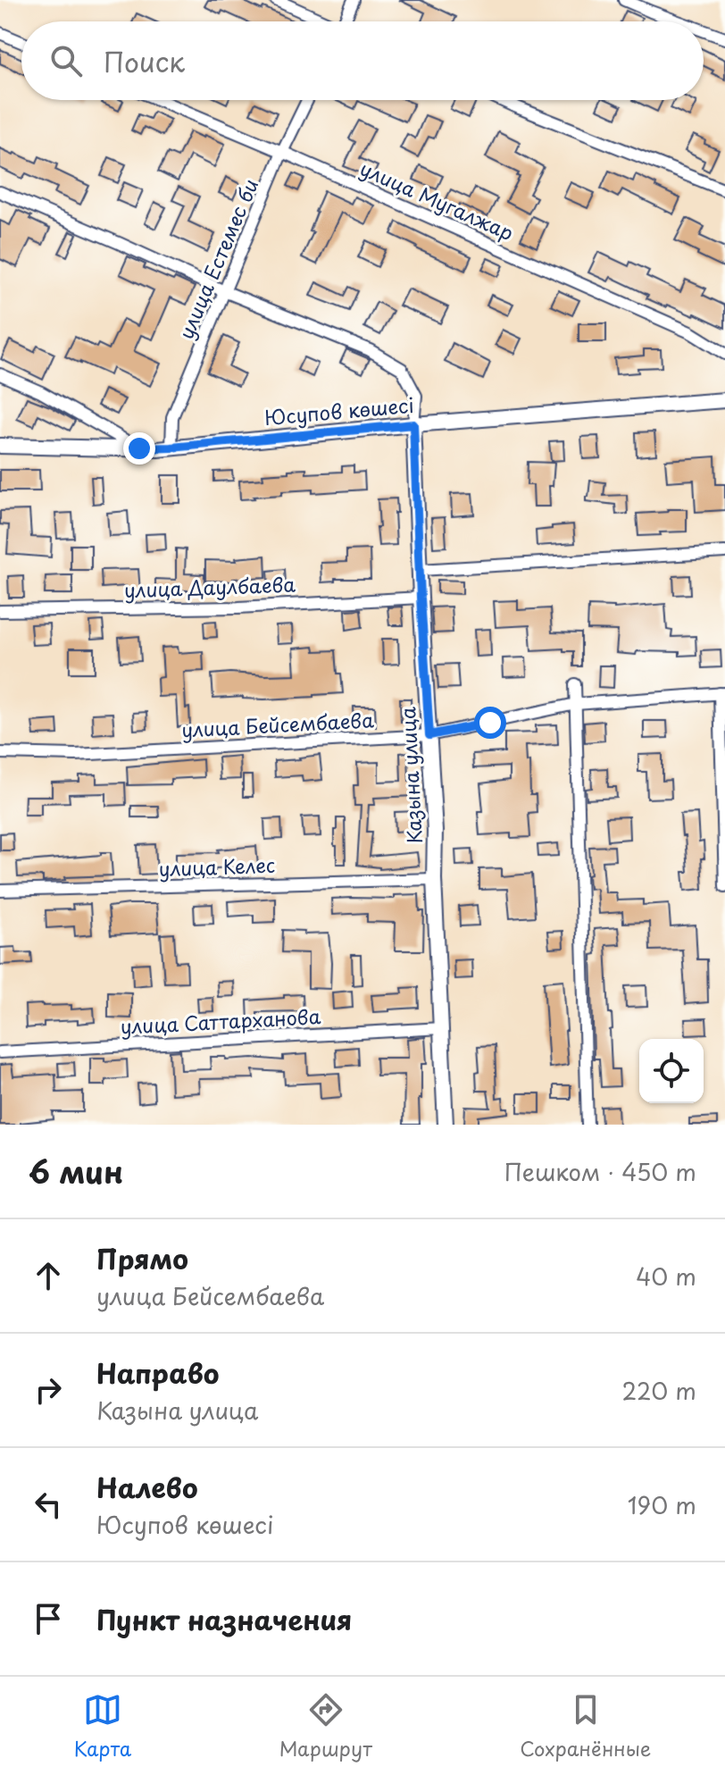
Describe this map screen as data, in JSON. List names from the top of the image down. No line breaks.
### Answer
{"streets":{"street":["улица Мугалжар","улица Естемес би","Юсупов көшесі","улица Даулбаева","улица Бейсембаева","Казына улица","улица Келес","улица Саттарханова"]},"crossings":[["улица Мугалжар","улица Естемес би"],["улица Естемес би","Юсупов көшесі"],["Юсупов көшесі","Казына улица"],["улица Даулбаева","Казына улица"],["улица Бейсембаева","Казына улица"],["Казына улица","улица Келес"],["Казына улица","улица Саттарханова"]],"page":{"search":"Поиск","heading":["6 мин","Пешком · 450 m"],"list":[["Прямо","улица Бейсембаева","40 m"],["Направо","Казына улица","220 m"],["Налево","Юсупов көшесі","190 m"],"Пункт назначения"],"nav":["Карта","Маршрут","Сохранённые"]}}
